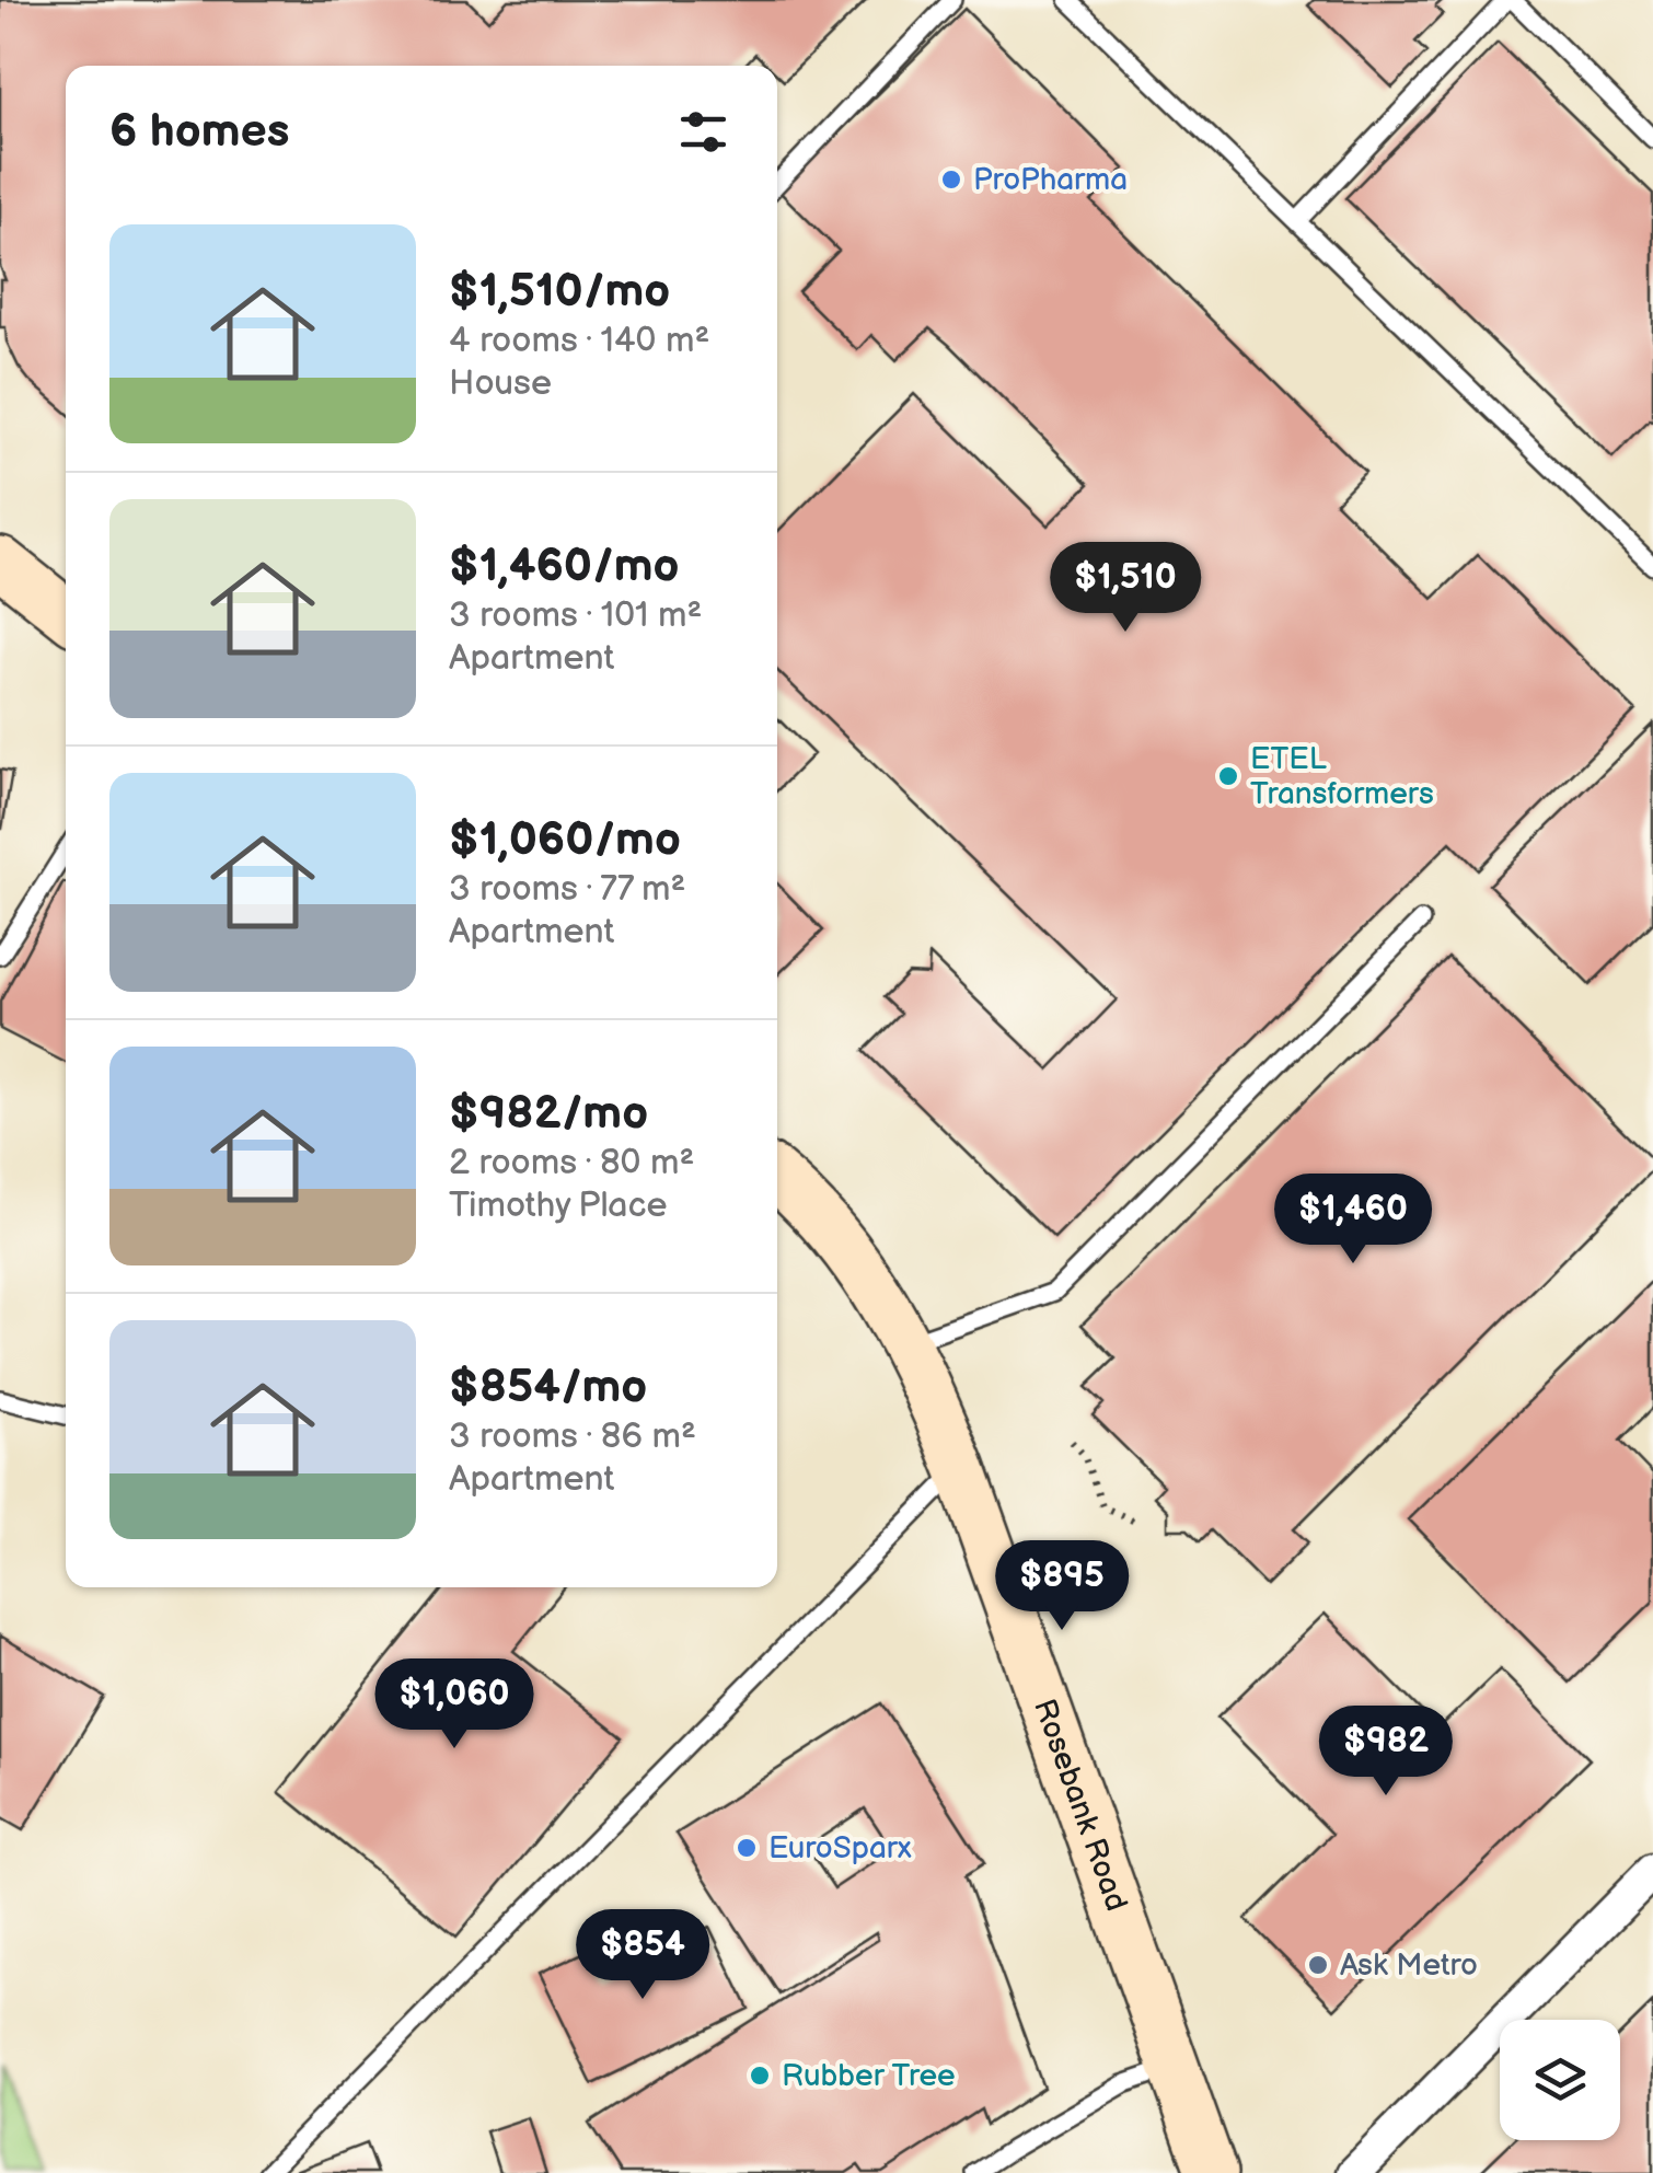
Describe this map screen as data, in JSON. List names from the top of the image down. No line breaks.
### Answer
{"streets":{"main road":["Rosebank Road"]},"places":["ProPharma","ETEL Transformers","EuroSparx","Ask Metro","Rubber Tree"],"page":{"heading":"6 homes","list":[{"name":"$1,510/mo","note":"4 rooms · 140 m² · House"},{"name":"$1,460/mo","note":"3 rooms · 101 m² · Apartment"},{"name":"$1,060/mo","note":"3 rooms · 77 m² · Apartment"},{"name":"$982/mo","note":"2 rooms · 80 m² · Timothy Place"},{"name":"$854/mo","note":"3 rooms · 86 m² · Apartment"}],"price":["$1,510","$1,460","$895","$1,060","$982","$854"]}}
